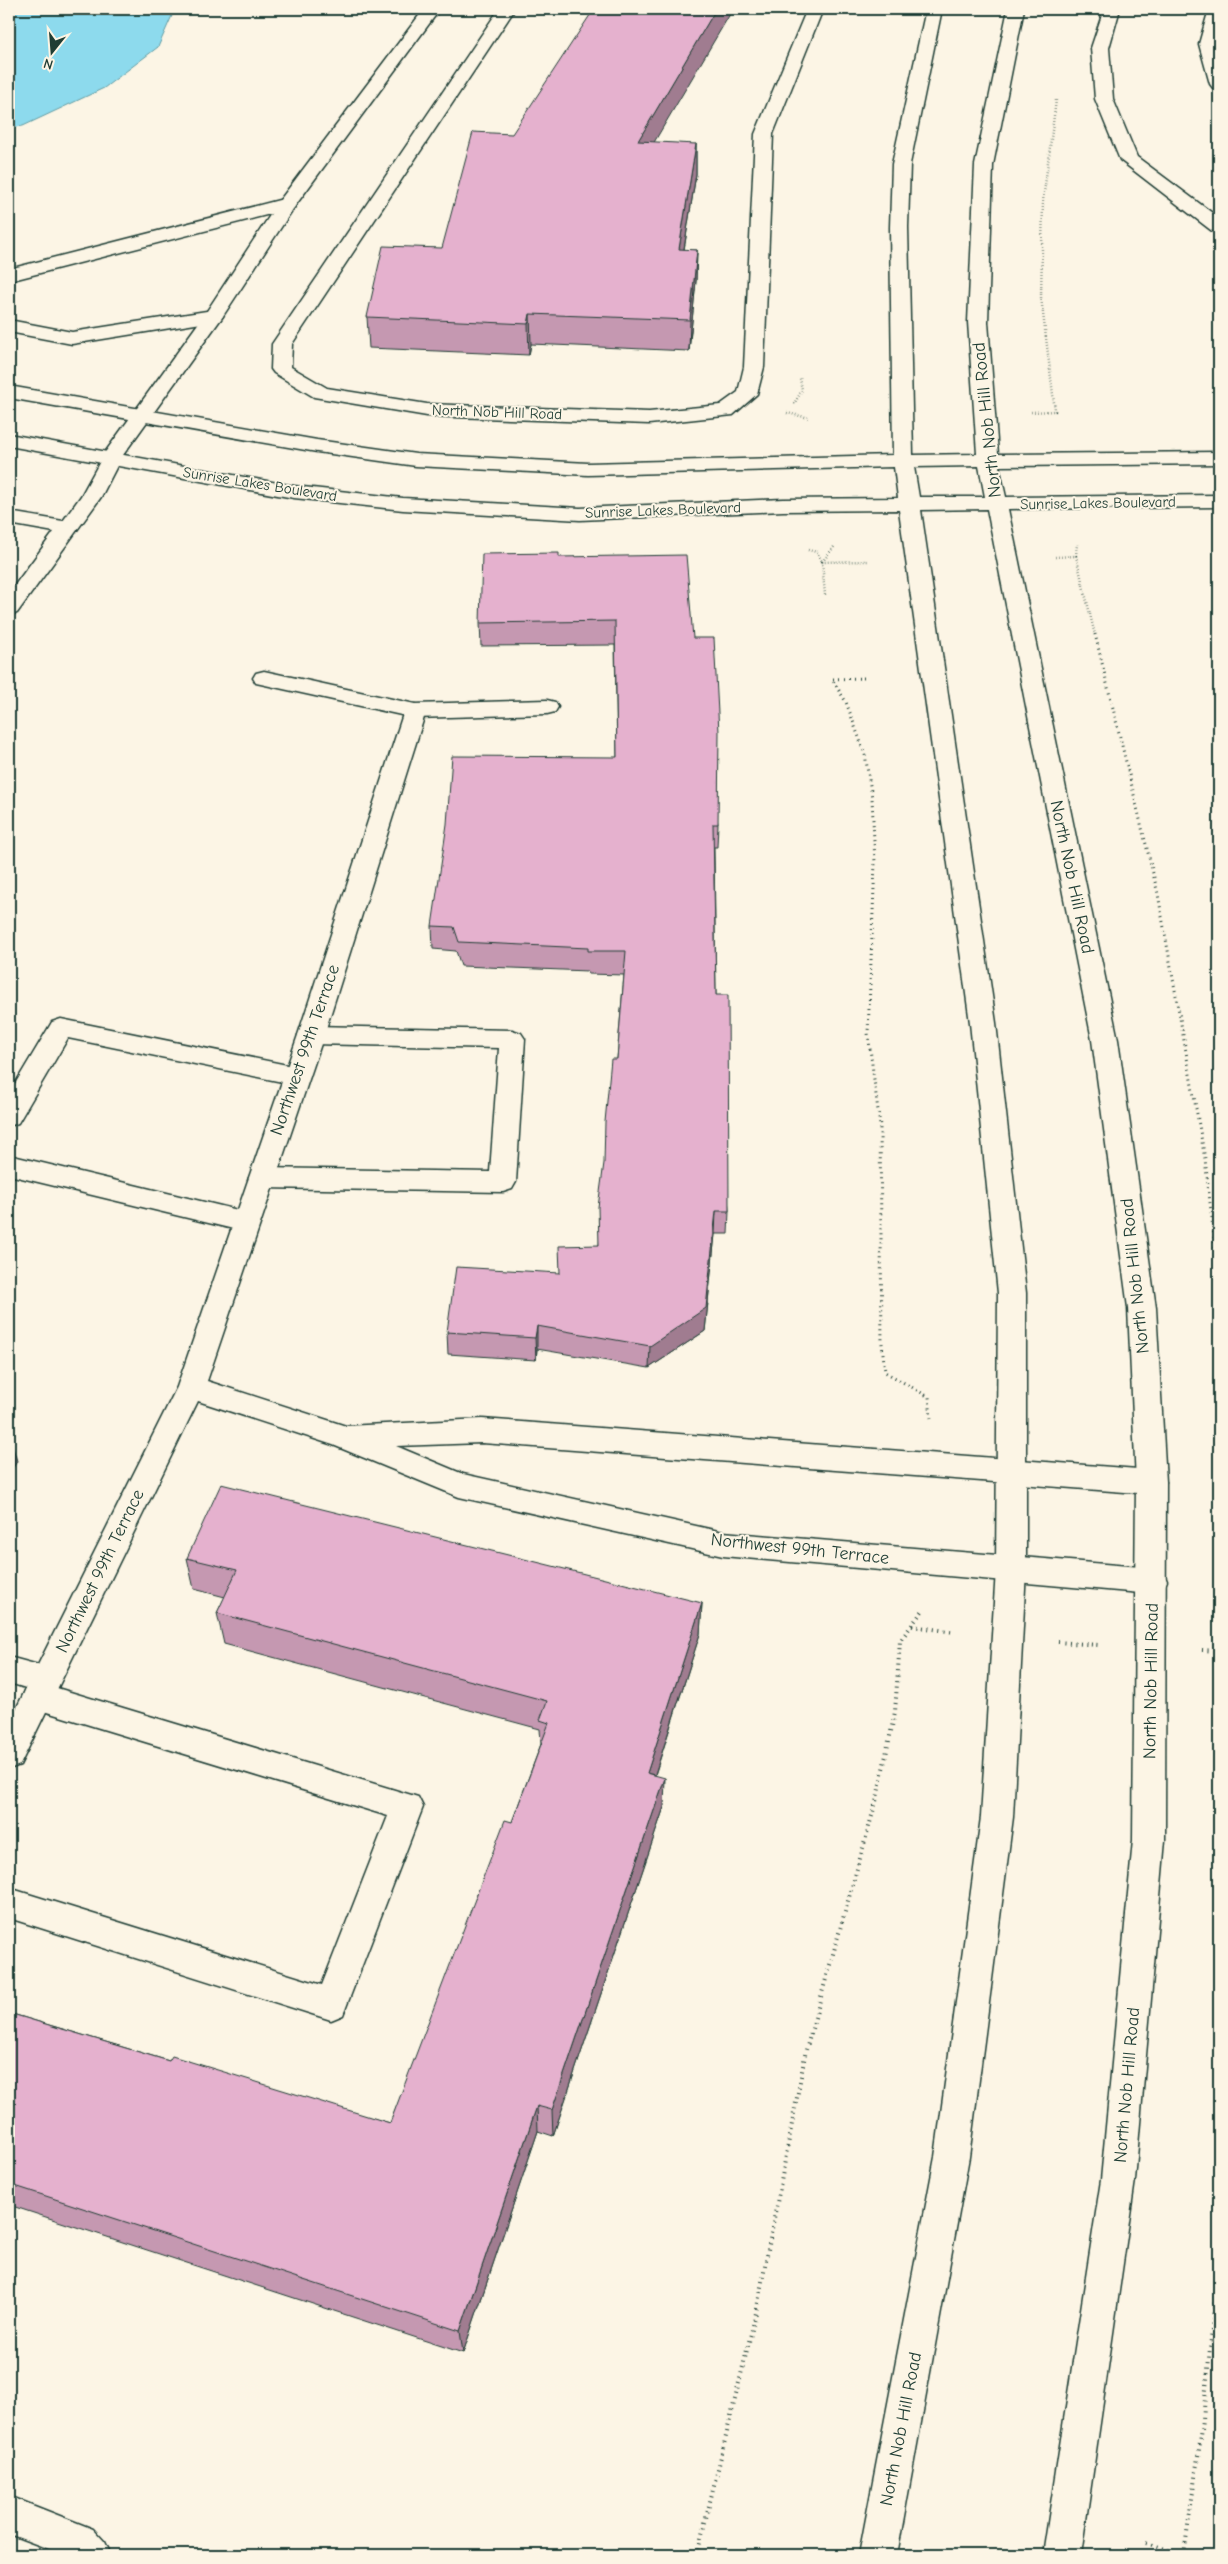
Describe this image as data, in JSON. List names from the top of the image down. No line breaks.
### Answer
{"streets":{"street":["North Nob Hill Road","Sunrise Lakes Boulevard","Northwest 99th Terrace"]},"crossings":[["North Nob Hill Road","Sunrise Lakes Boulevard"],["North Nob Hill Road","Northwest 99th Terrace"]],"north":"bottom"}
